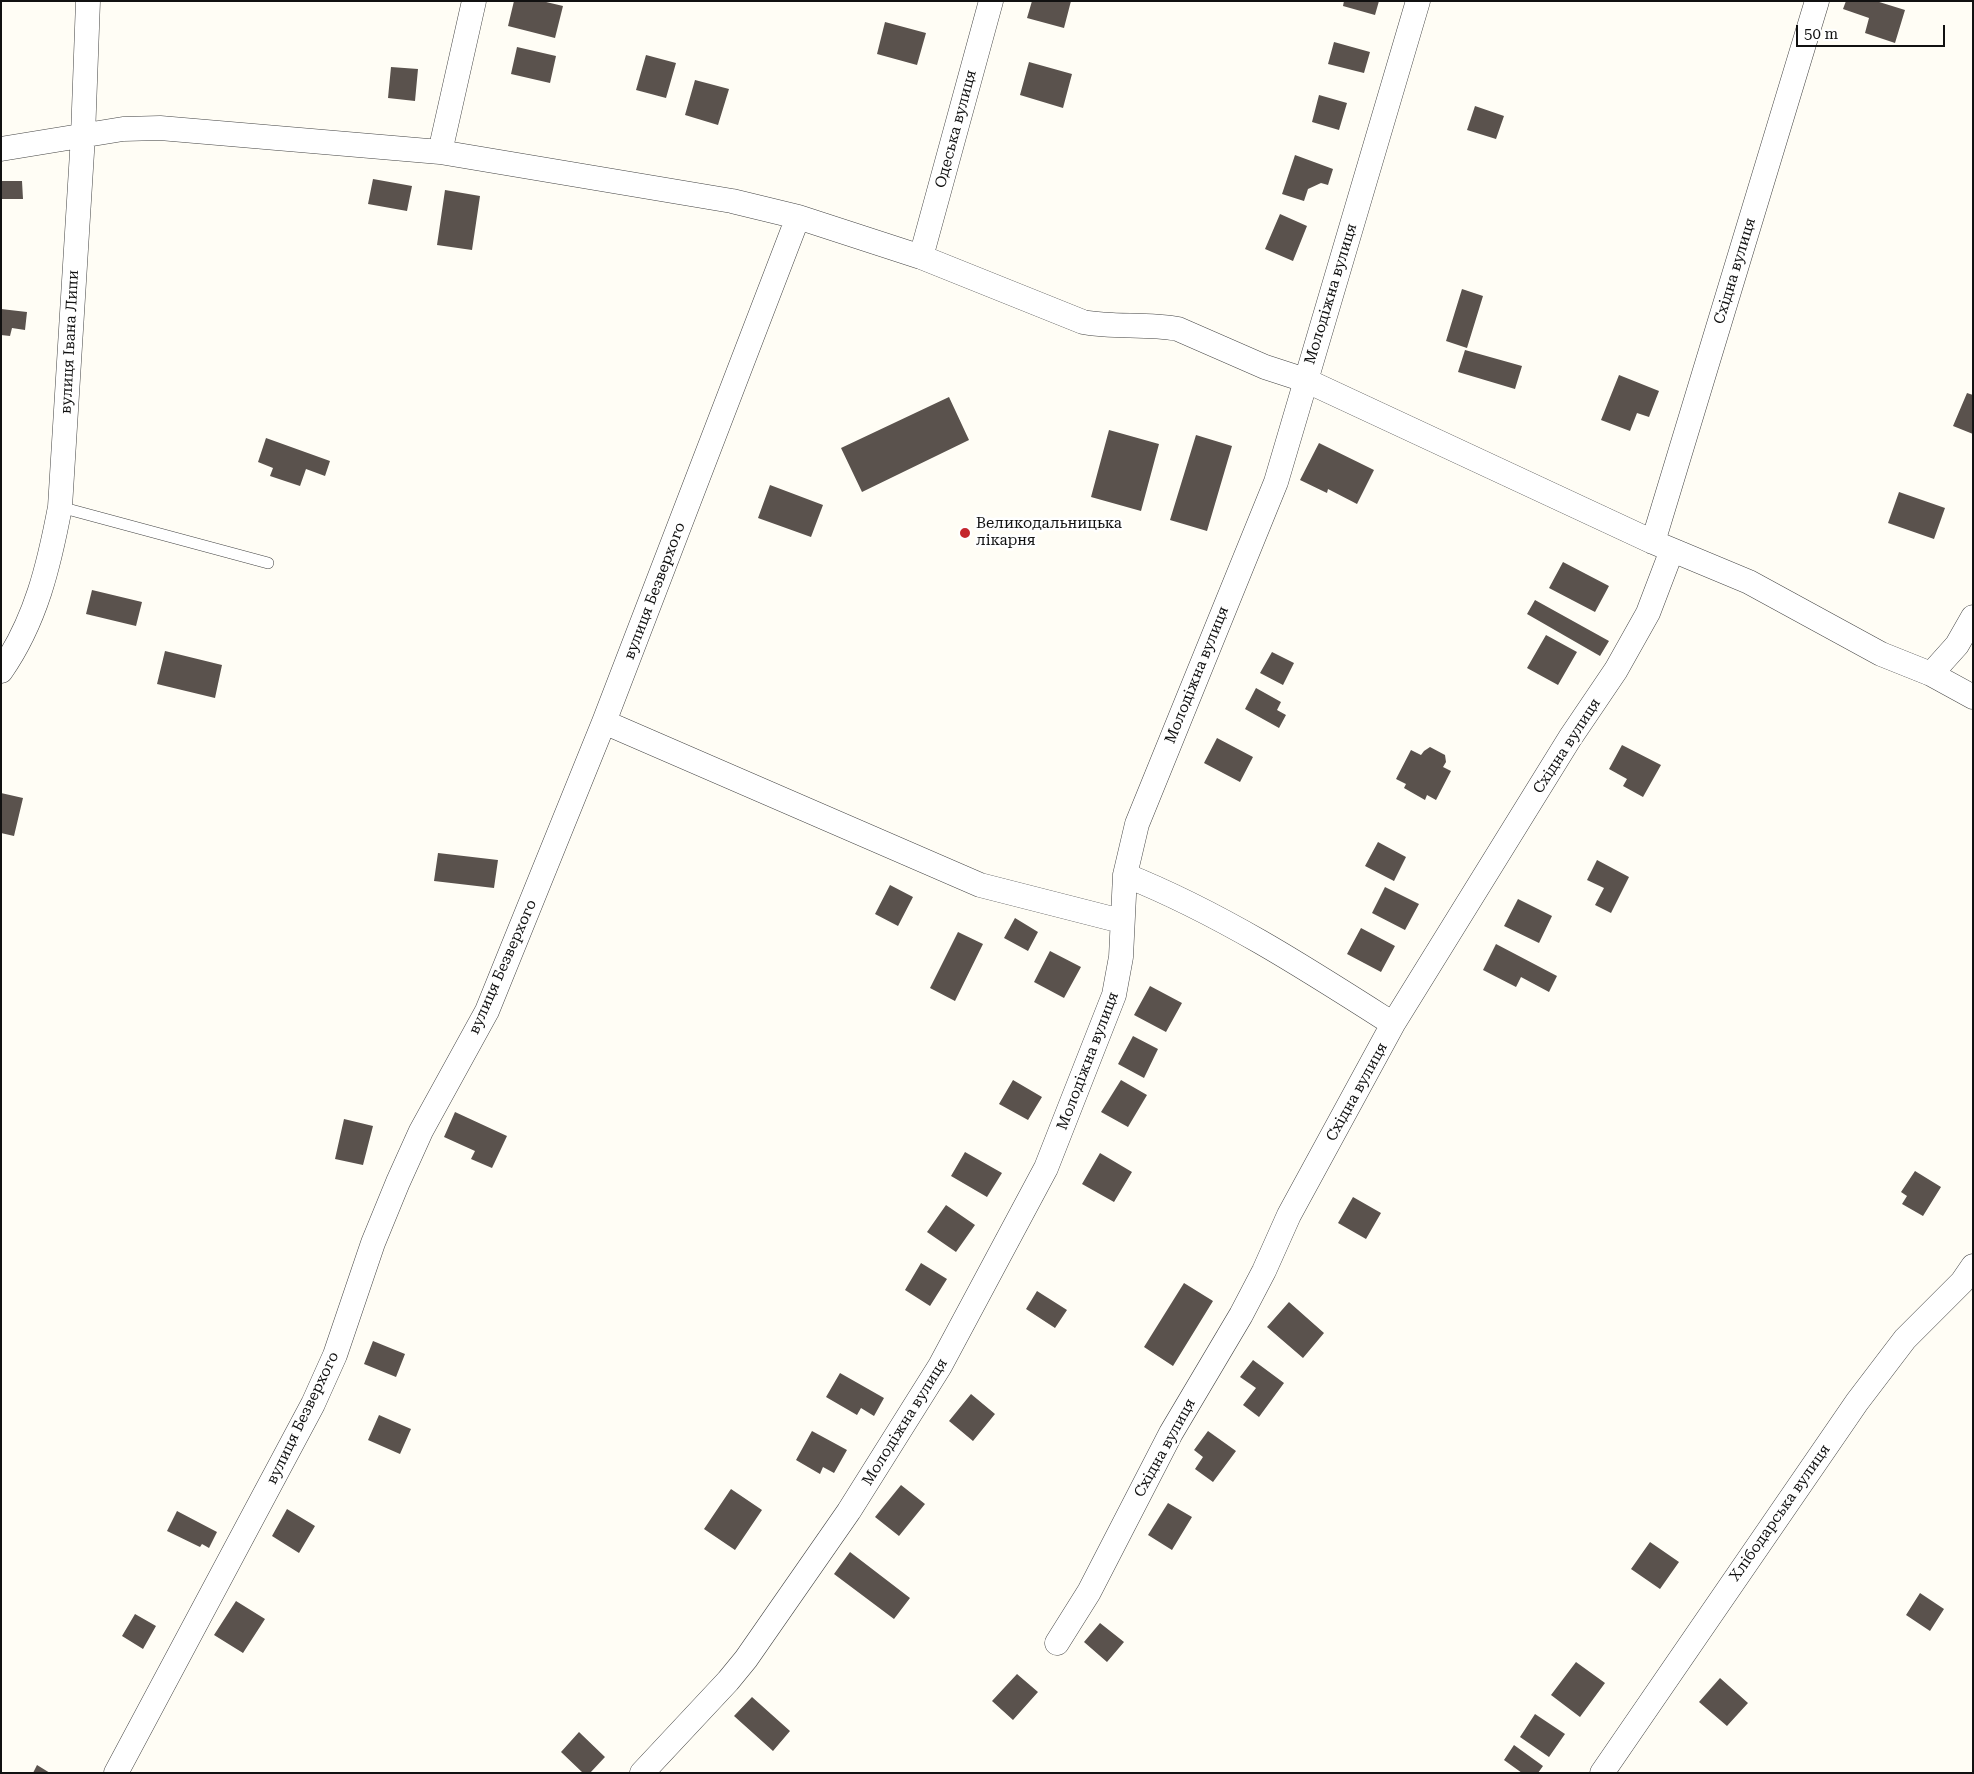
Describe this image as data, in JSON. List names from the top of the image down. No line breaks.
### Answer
{"streets":{"street":["Одеська вулиця","Східна вулиця","Молодіжна вулиця","вулиця Івана Липи","вулиця Безверхого","Хлібодарська вулиця"]},"places":["Великодальницька лікарня"],"scale_bar":"50 m"}
